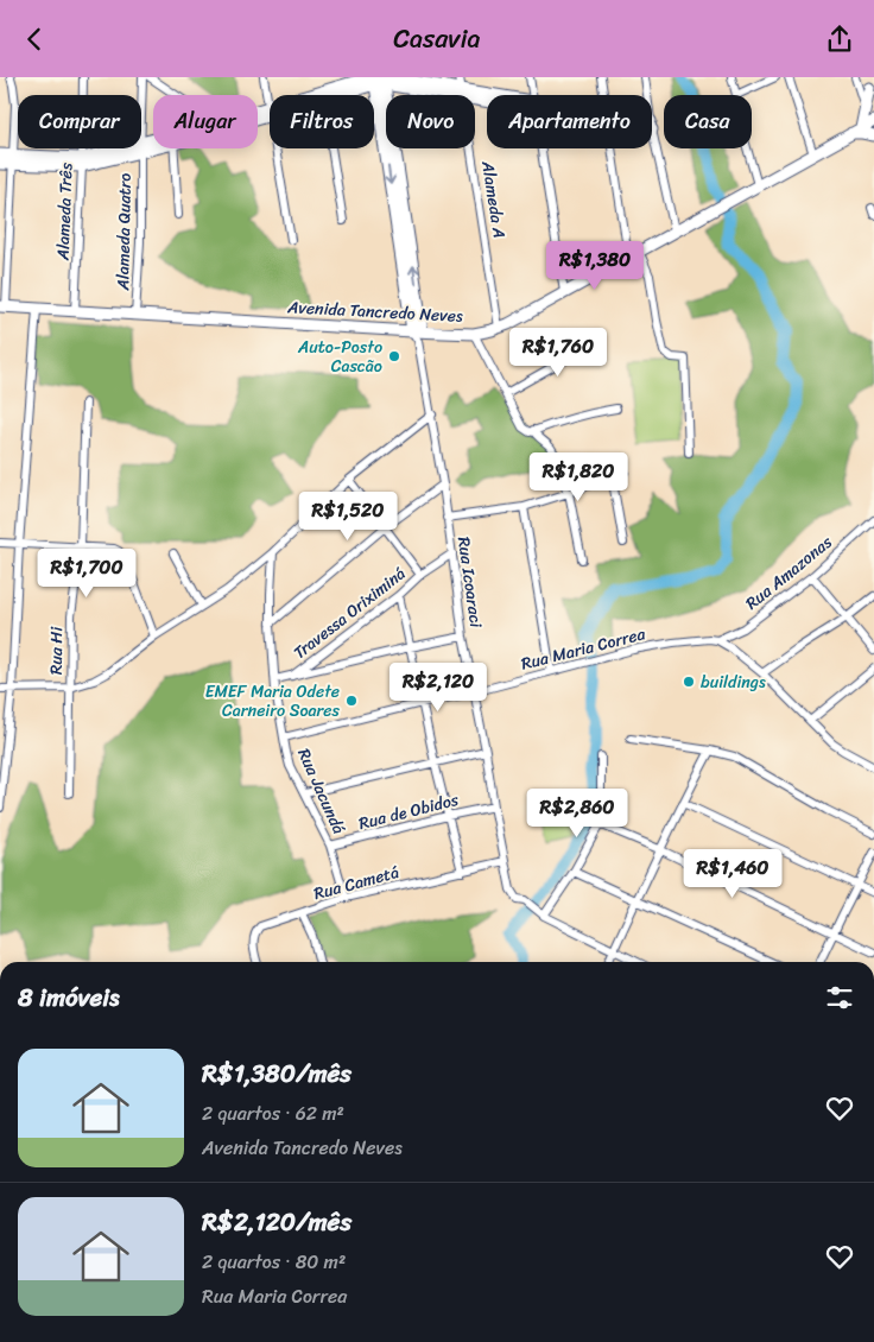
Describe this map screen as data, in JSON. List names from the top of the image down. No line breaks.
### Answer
{"streets":{"street":["Alameda A","Alameda Três","Alameda Quatro","Avenida Tancredo Neves","Rua Amazonas","Rua Icoaraci","Travessa Oriximiná","Rua Maria Correa","Rua Hi","Rua Jacundá","Rua de Obidos","Rua Cametá"]},"crossings":[["Alameda A","Avenida Tancredo Neves"],["Alameda Três","Avenida Tancredo Neves"],["Alameda Quatro","Avenida Tancredo Neves"],["Avenida Tancredo Neves","Rua Icoaraci"],["Rua Amazonas","Rua Maria Correa"],["Rua Icoaraci","Travessa Oriximiná"],["Rua Icoaraci","Rua Maria Correa"],["Rua Icoaraci","Rua de Obidos"],["Rua Icoaraci","Rua Cametá"],["Rua Maria Correa","Rua Jacundá"],["Rua Jacundá","Rua de Obidos"],["Rua Jacundá","Rua Cametá"]],"places":["Auto-Posto Cascão","buildings","EMEF Maria Odete Carneiro Soares"],"page":{"header":"Casavia","chip":["Comprar","Alugar","Filtros","Novo","Apartamento","Casa"],"price":["R$1,380","R$1,760","R$1,820","R$1,520","R$1,700","R$2,120","R$2,860","R$1,460"],"heading":"8 imóveis","list":[{"name":"R$1,380/mês","note":"2 quartos · 62 m² · Avenida Tancredo Neves"},{"name":"R$2,120/mês","note":"2 quartos · 80 m² · Rua Maria Correa"}]}}
